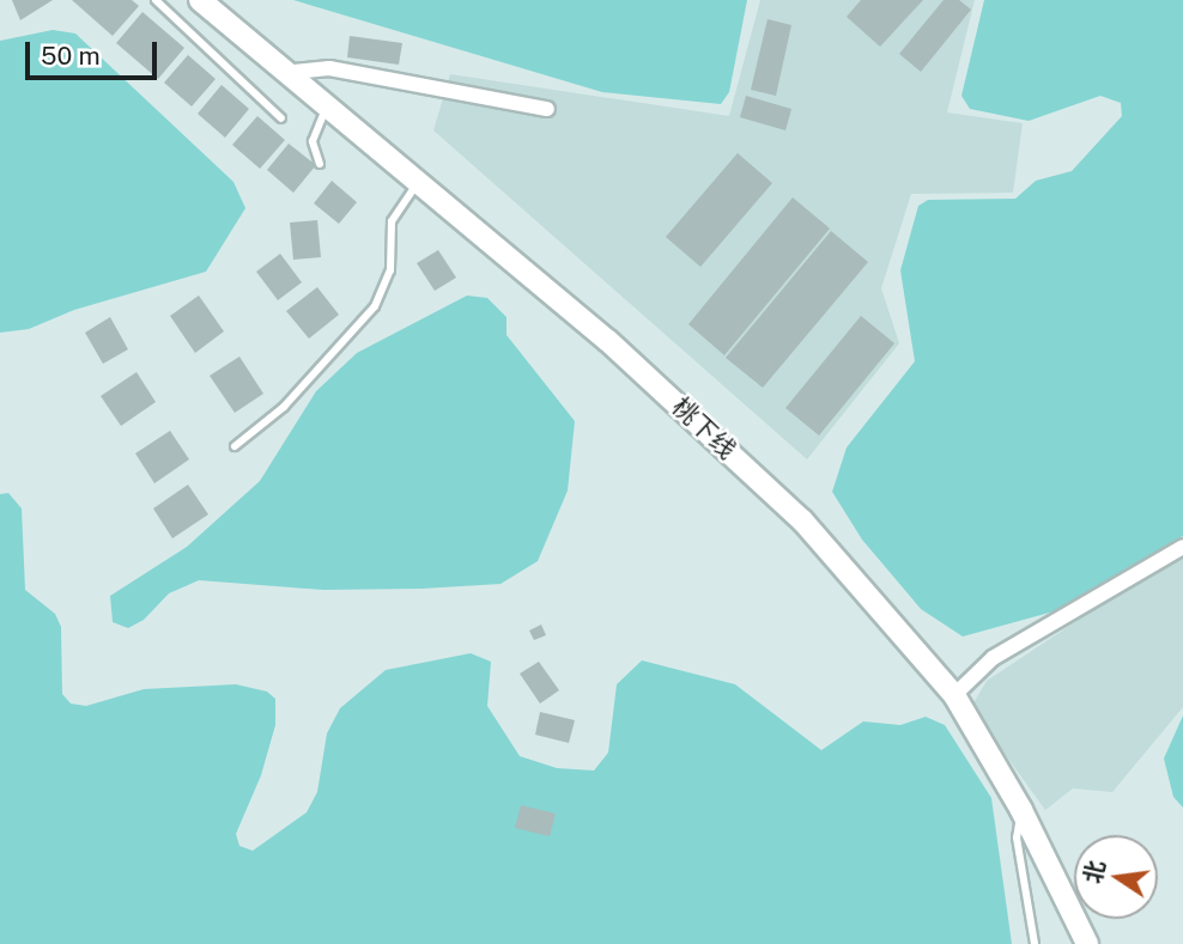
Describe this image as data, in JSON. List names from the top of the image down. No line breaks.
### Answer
{"streets":{"main road":["桃下线"]},"scale_bar":"50 m","north":"left"}
